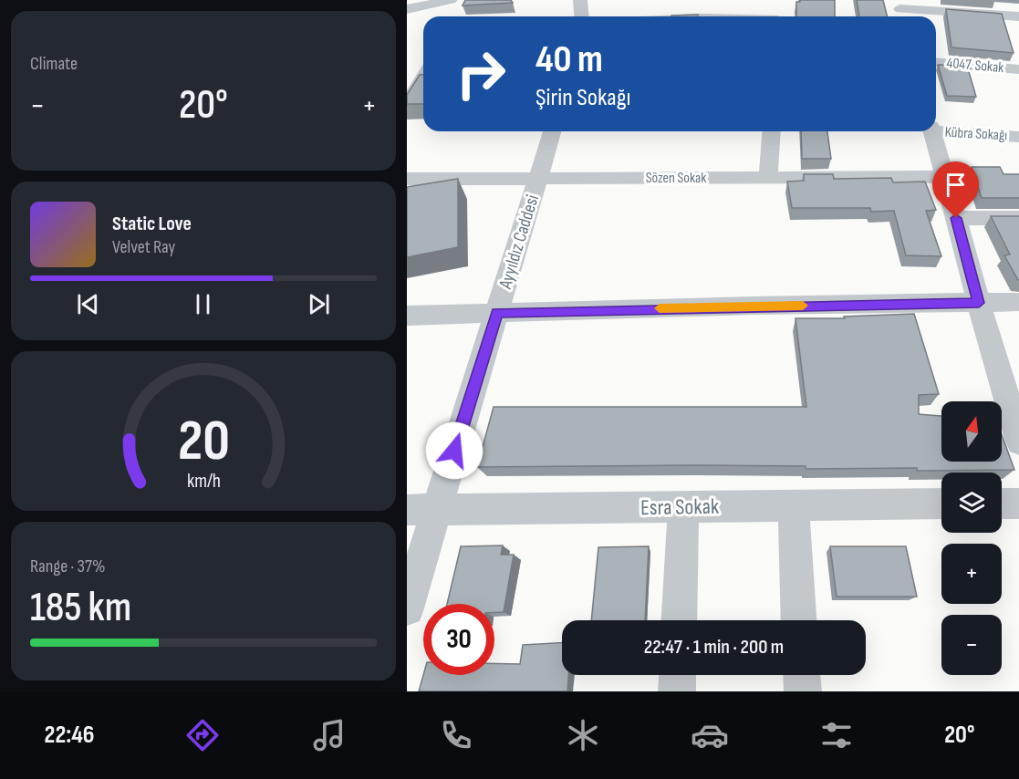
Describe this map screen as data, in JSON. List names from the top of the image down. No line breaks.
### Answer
{"streets":{"street":["4047. Sokak","Kübra Sokağı","Sözen Sokak","Ayyıldız Caddesi","Esra Sokak"]},"crossings":[["Sözen Sokak","Ayyıldız Caddesi"],["Ayyıldız Caddesi","Esra Sokak"]],"north":"top","page":{"tile":["Climate",["Range · 37%","185 km"]],"turn":["40 m","Şirin Sokağı"],"heat":["−","20°","+"],"song":["Static Love","Velvet Ray"],"map_buttons":["+","−"],"limit":"30","trip":"22:47 · 1 min · 200 m","tabs":["22:46","20°"],"gauge":["20","km/h"]}}
